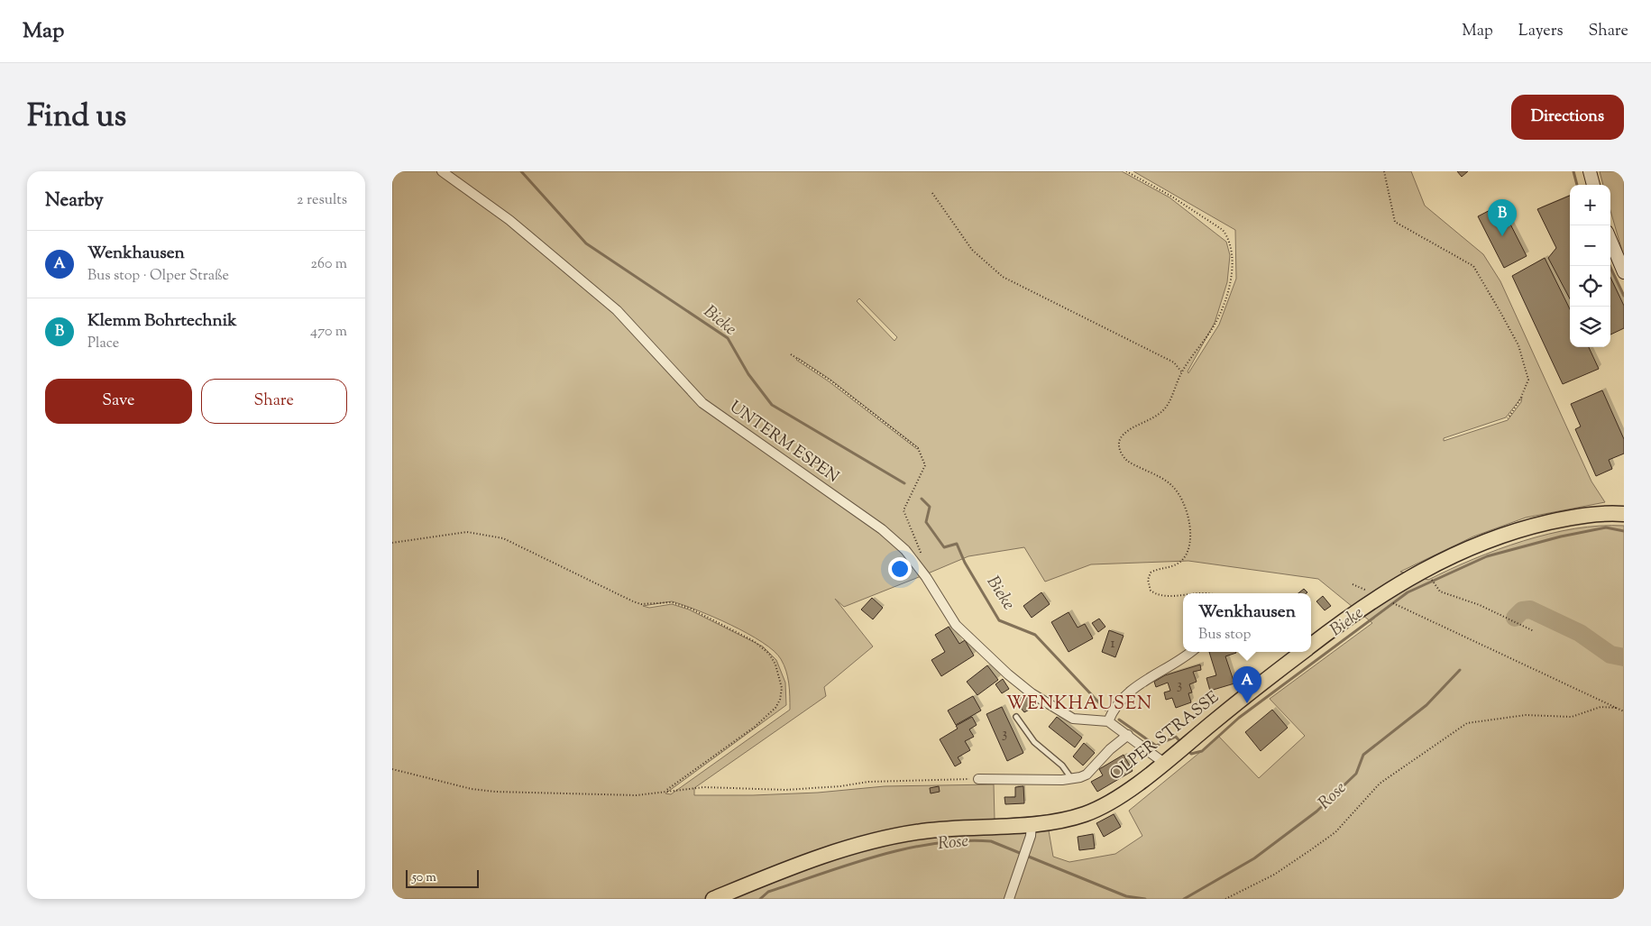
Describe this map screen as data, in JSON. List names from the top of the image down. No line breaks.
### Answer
{"streets":{"main road":["OLPER STRASSE"],"street":["UNTERM ESPEN"]},"districts":["WENKHAUSEN"],"water":["Bieke","Rose"],"house_numbers":["1","3","3"],"scale_bar":"50 m","page":{"header":"Map","nav":["Map","Layers","Share"],"title":"Find us","buttons":["Directions",["Save","Share"]],"heading":["Nearby","2 results"],"map_buttons":["+","−"],"pins":["B","A"],"list":[{"mark":"A","name":"Wenkhausen","note":"Bus stop · Olper Straße","value":"260 m"},{"mark":"B","name":"Klemm Bohrtechnik","note":"Place","value":"470 m"}],"popup":["Wenkhausen","Bus stop"],"scale":"50 m"}}
